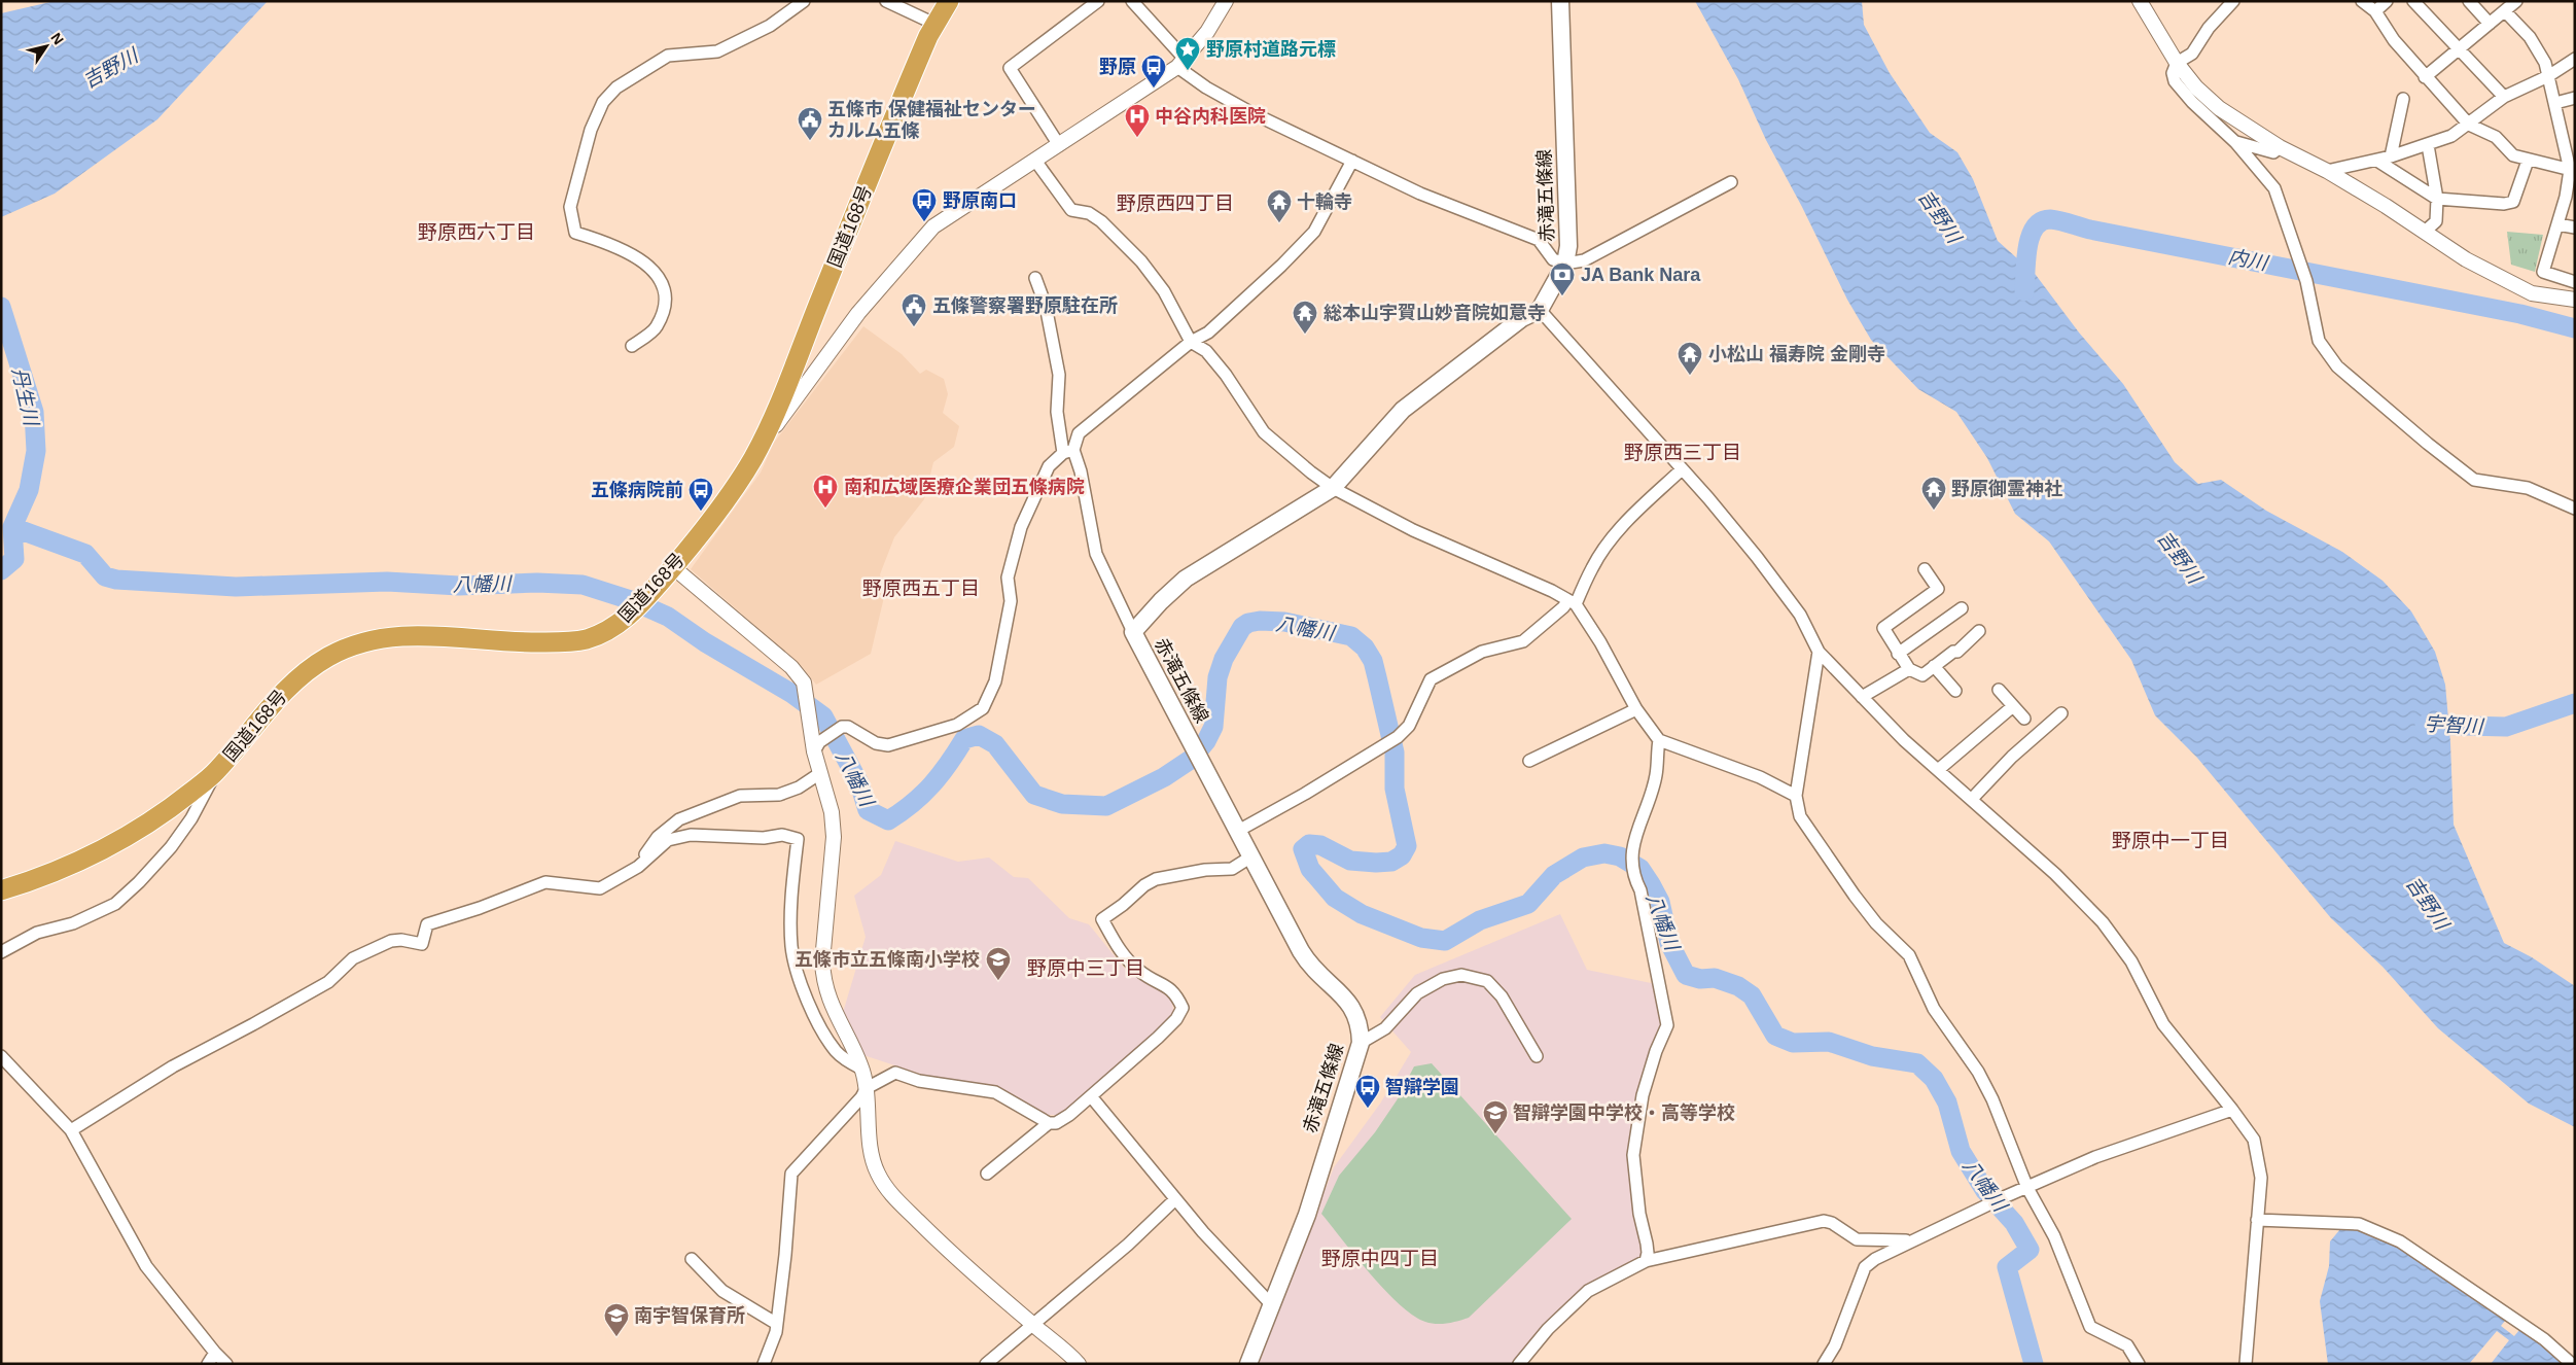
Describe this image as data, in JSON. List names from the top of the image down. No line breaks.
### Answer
{"streets":{"highway":["国道168号"],"main road":["赤滝五條線"]},"districts":["野原西四丁目","野原西六丁目","野原西三丁目","野原西五丁目","野原中一丁目","野原中三丁目","野原中四丁目"],"water":["吉野川","内川","丹生川","八幡川","宇智川"],"places":{"place":["野原村道路元標"],"bus stop":["野原","野原南口","五條病院前","智辯学園"],"hospital":["中谷内科医院","南和広域医療企業団五條病院"],"public building":["五條市 保健福祉センター カルム五條","五條警察署野原駐在所"],"temple":["十輪寺","総本山宇賀山妙音院如意寺","小松山 福寿院 金剛寺","野原御霊神社"],"bank":["JA Bank Nara"],"school or university":["五條市立五條南小学校","智辯学園中学校・高等学校","南宇智保育所"]},"north":"top right"}
